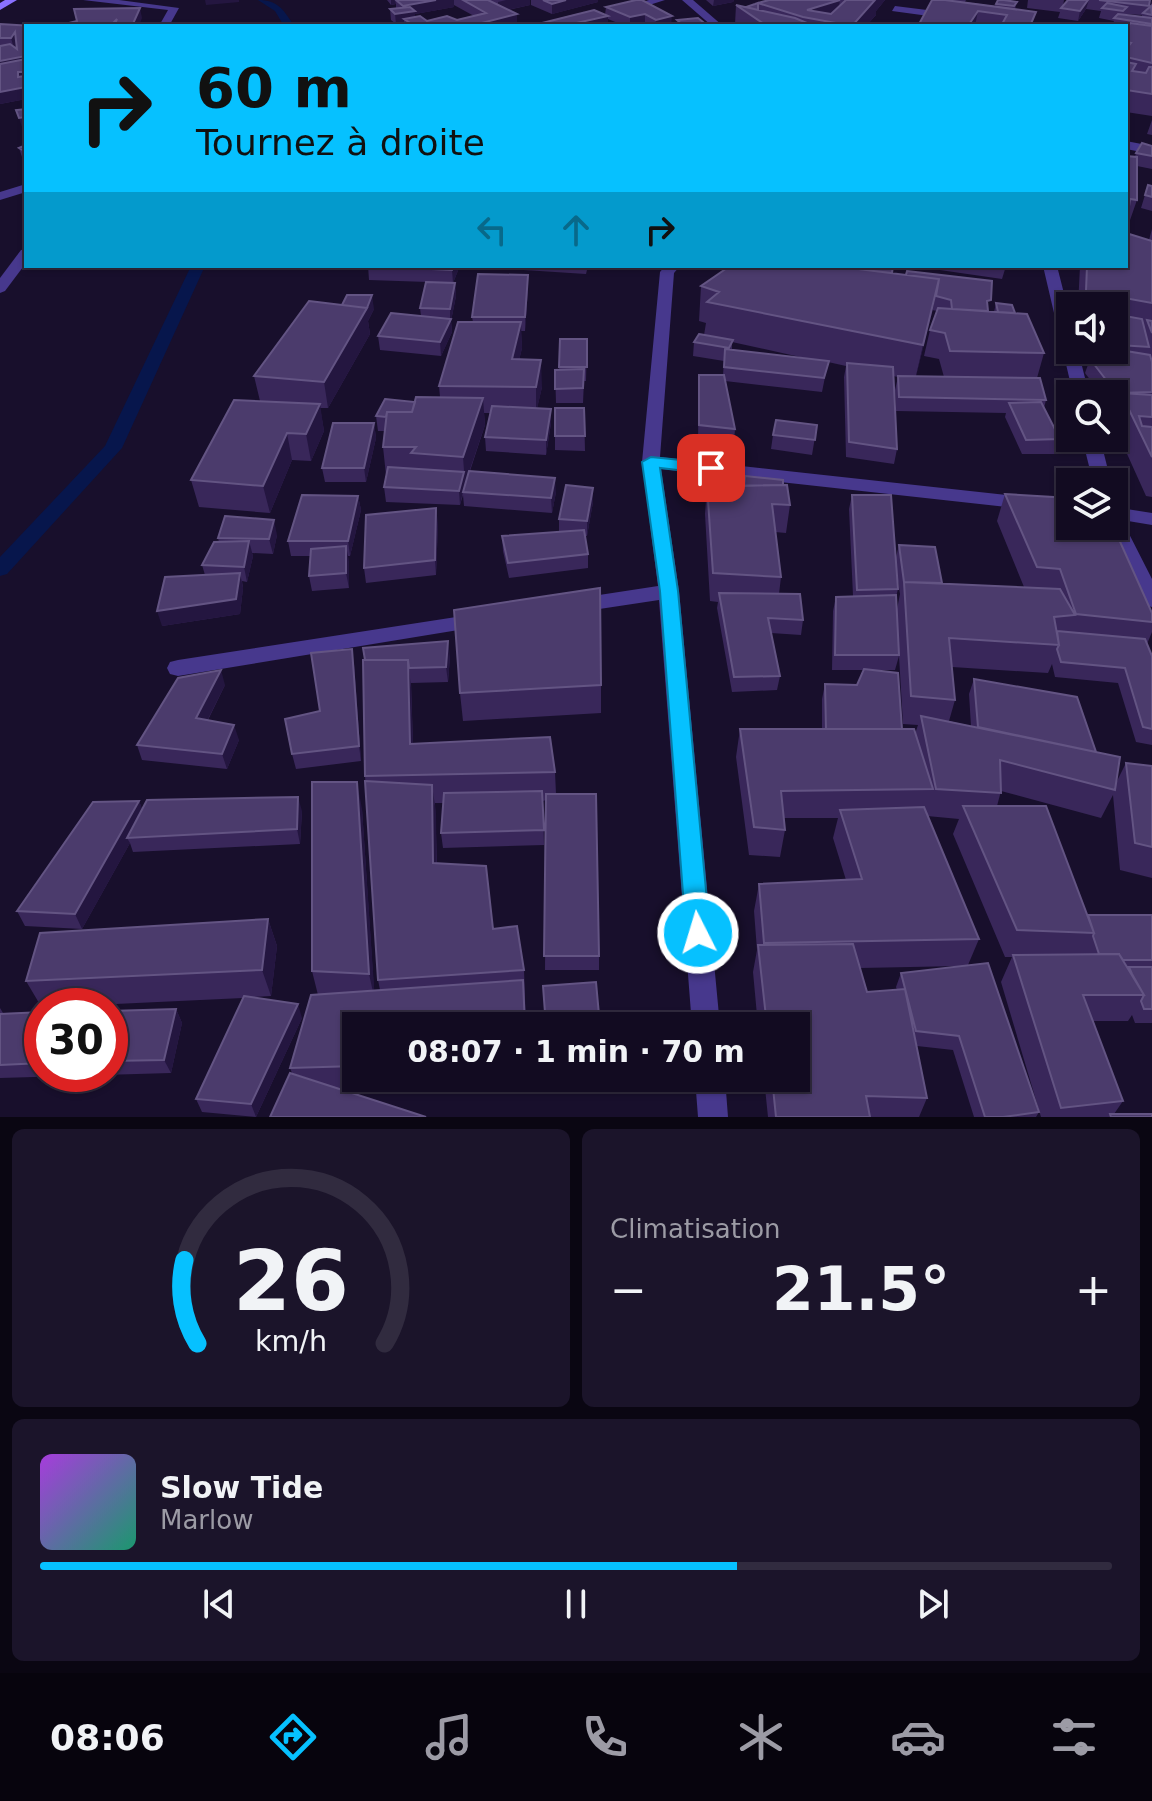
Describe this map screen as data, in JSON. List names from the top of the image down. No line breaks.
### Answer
{"page":{"turn":["60 m","Tournez à droite"],"limit":"30","trip":"08:07 · 1 min · 70 m","tile":"Climatisation","heat":["−","21.5°","+"],"song":["Slow Tide","Marlow"],"tabs":"08:06","gauge":["26","km/h"]}}
